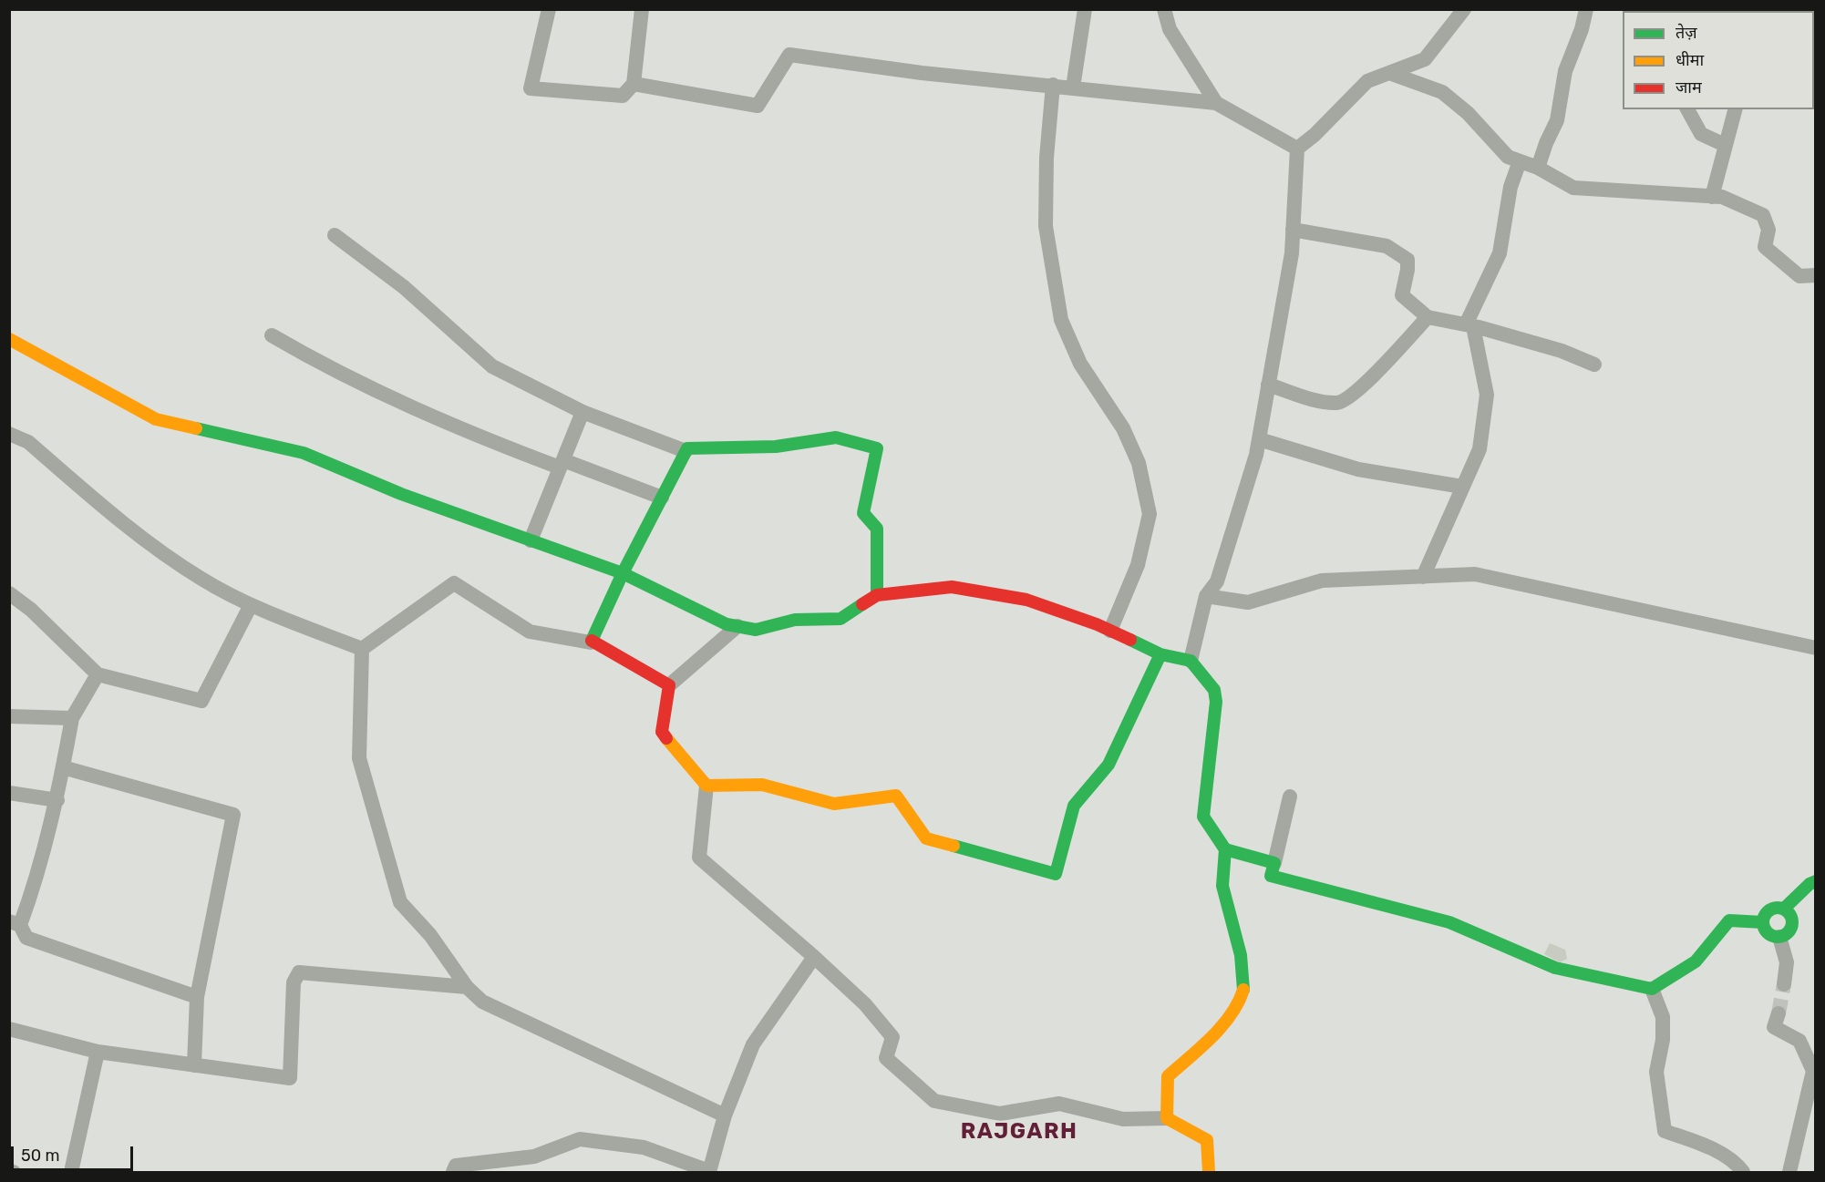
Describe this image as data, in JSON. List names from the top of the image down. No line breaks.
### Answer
{"districts":["RAJGARH"],"legend":["तेज़","धीमा","जाम"],"scale_bar":"50 m"}
